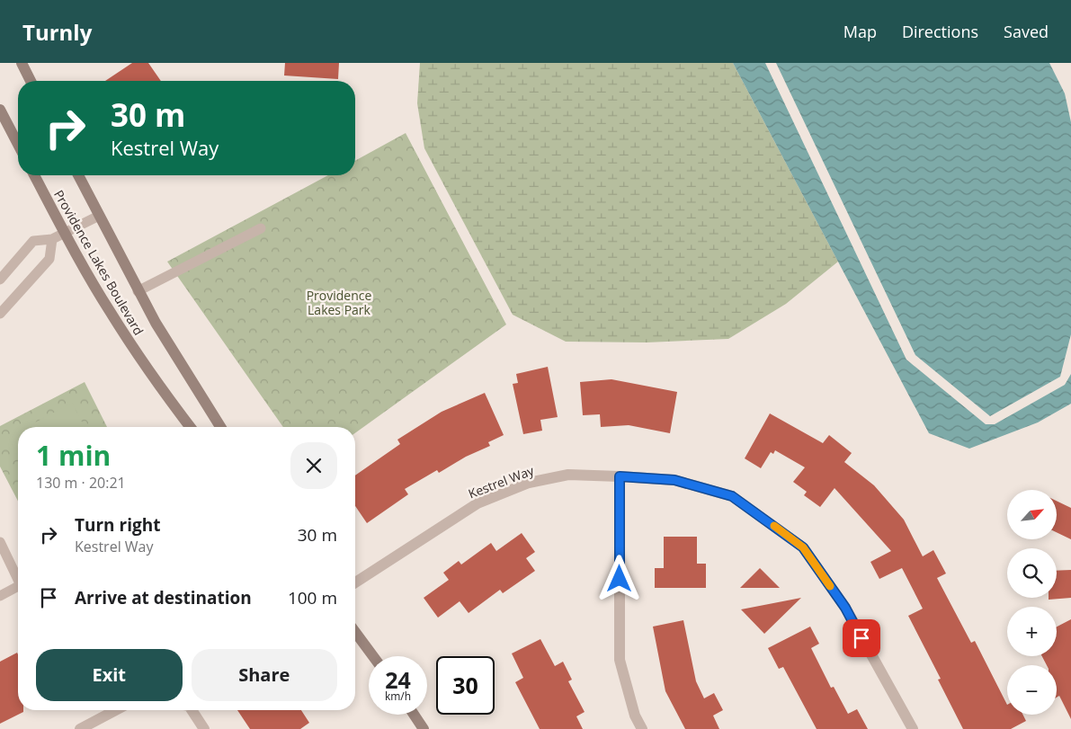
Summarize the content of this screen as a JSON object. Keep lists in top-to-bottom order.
{
  "streets": {
    "street": ["Providence Lakes Boulevard", "Kestrel Way"]
  },
  "parks": ["Providence Lakes Park"],
  "north": "top right",
  "page": {
    "header": "Turnly",
    "nav": ["Map", "Directions", "Saved"],
    "turn": ["30 m", "Kestrel Way"],
    "heading": ["1 min", "130 m · 20:21"],
    "map_buttons": ["+", "−"],
    "list": [
      {
        "name": "Turn right",
        "note": "Kestrel Way",
        "value": "30 m"
      },
      {
        "name": "Arrive at destination",
        "value": "100 m"
      }
    ],
    "buttons": ["Exit", "Share"],
    "speed": "24 km/h",
    "limit": "30"
  }
}
